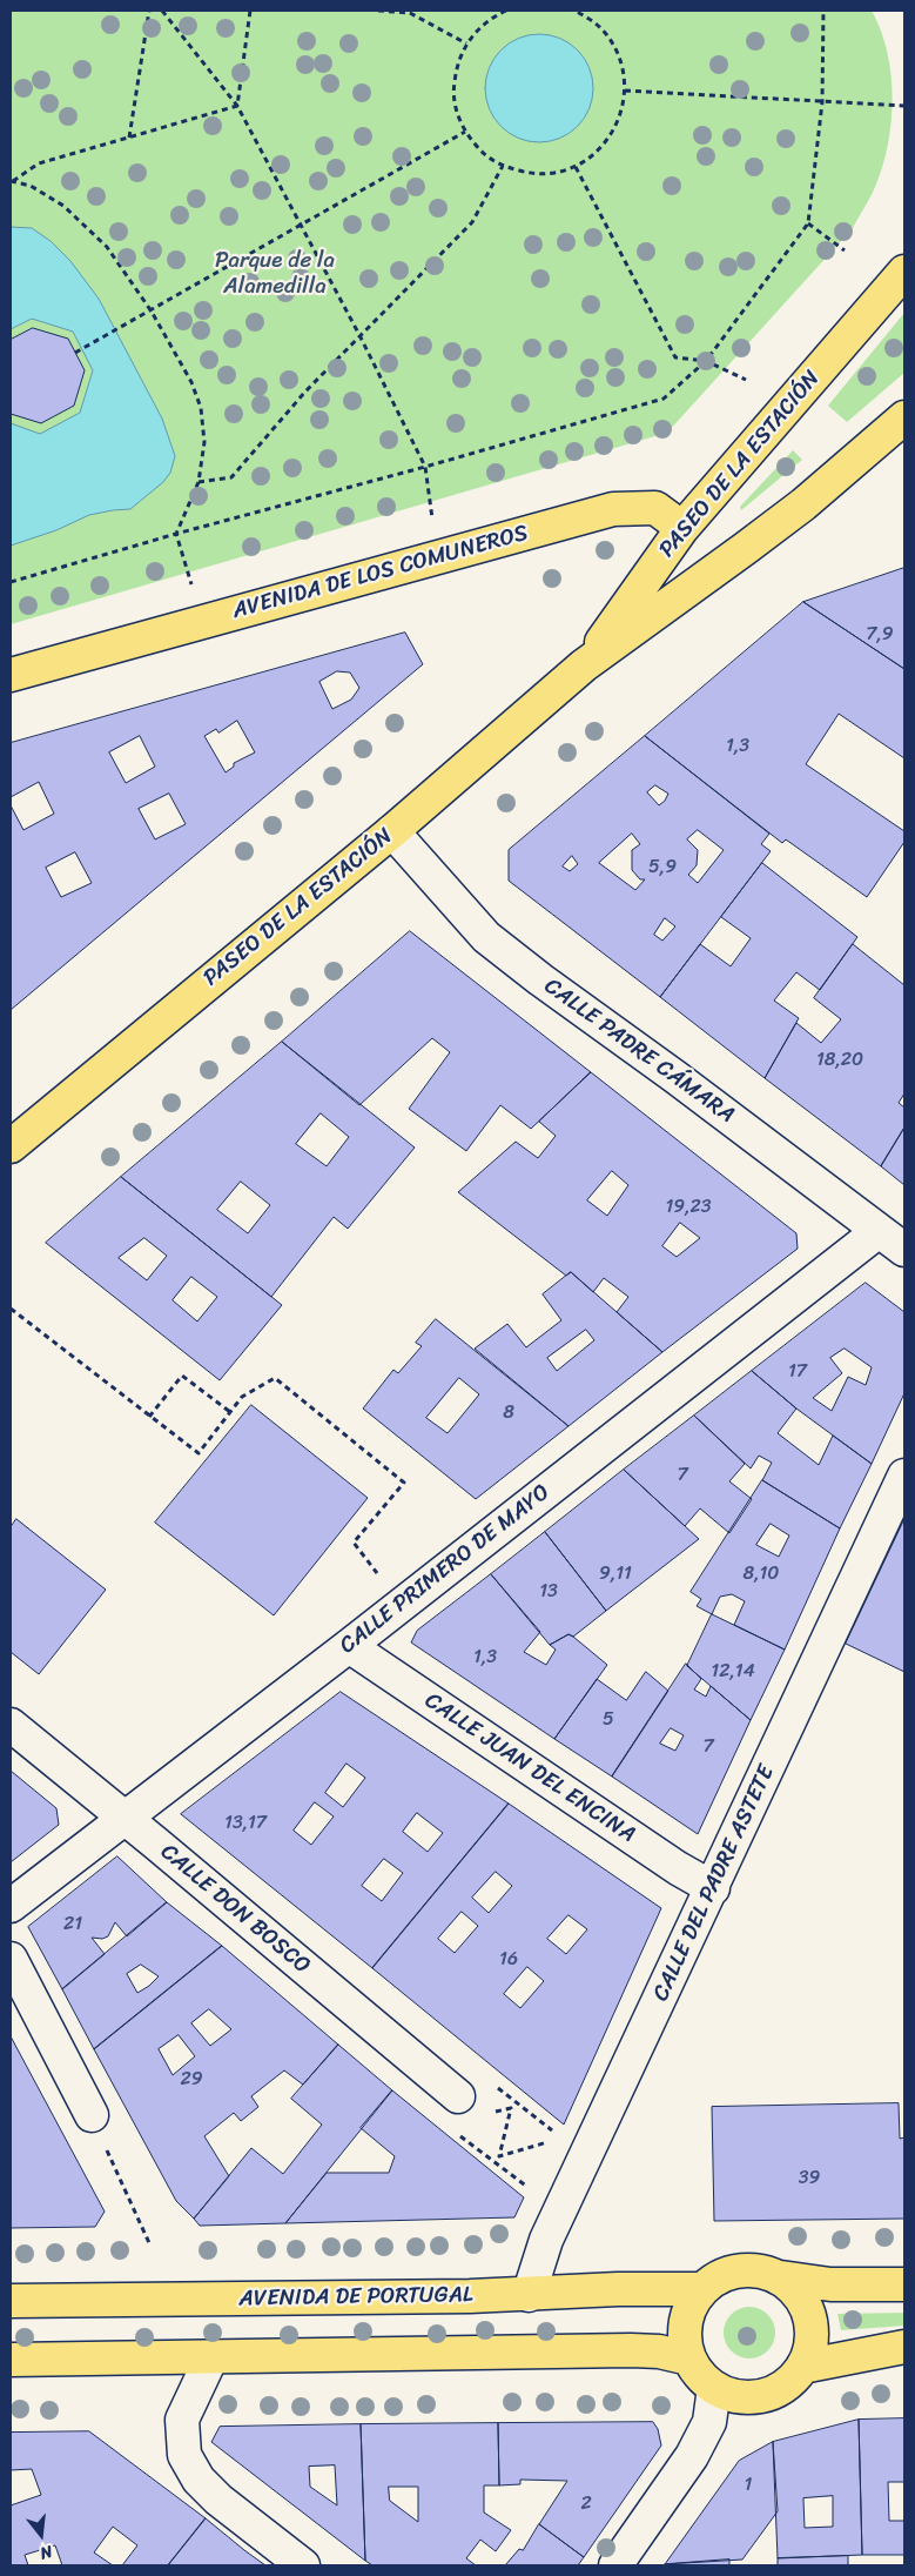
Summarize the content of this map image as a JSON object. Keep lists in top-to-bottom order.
{
  "streets": {
    "main road": ["PASEO DE LA ESTACIÓN", "AVENIDA DE LOS COMUNEROS", "AVENIDA DE PORTUGAL"],
    "street": [
      "CALLE PADRE CÁMARA",
      "CALLE PRIMERO DE MAYO",
      "CALLE JUAN DEL ENCINA",
      "CALLE DEL PADRE ASTETE",
      "CALLE DON BOSCO"
    ]
  },
  "crossings": [
    ["PASEO DE LA ESTACIÓN", "AVENIDA DE LOS COMUNEROS"],
    ["PASEO DE LA ESTACIÓN", "CALLE PADRE CÁMARA"],
    ["CALLE PADRE CÁMARA", "CALLE PRIMERO DE MAYO"],
    ["CALLE PRIMERO DE MAYO", "CALLE JUAN DEL ENCINA"],
    ["CALLE PRIMERO DE MAYO", "CALLE DON BOSCO"],
    ["CALLE JUAN DEL ENCINA", "CALLE DEL PADRE ASTETE"],
    ["CALLE DEL PADRE ASTETE", "AVENIDA DE PORTUGAL"]
  ],
  "parks": ["Parque de la Alamedilla"],
  "house_numbers": [
    "7,9",
    "1,3",
    "5,9",
    "18,20",
    "19,23",
    "17",
    "8",
    "7",
    "9,11",
    "8,10",
    "13",
    "1,3",
    "12,14",
    "5",
    "7",
    "13,17",
    "21",
    "16",
    "29",
    "39",
    "1",
    "2"
  ],
  "north": "bottom"
}
